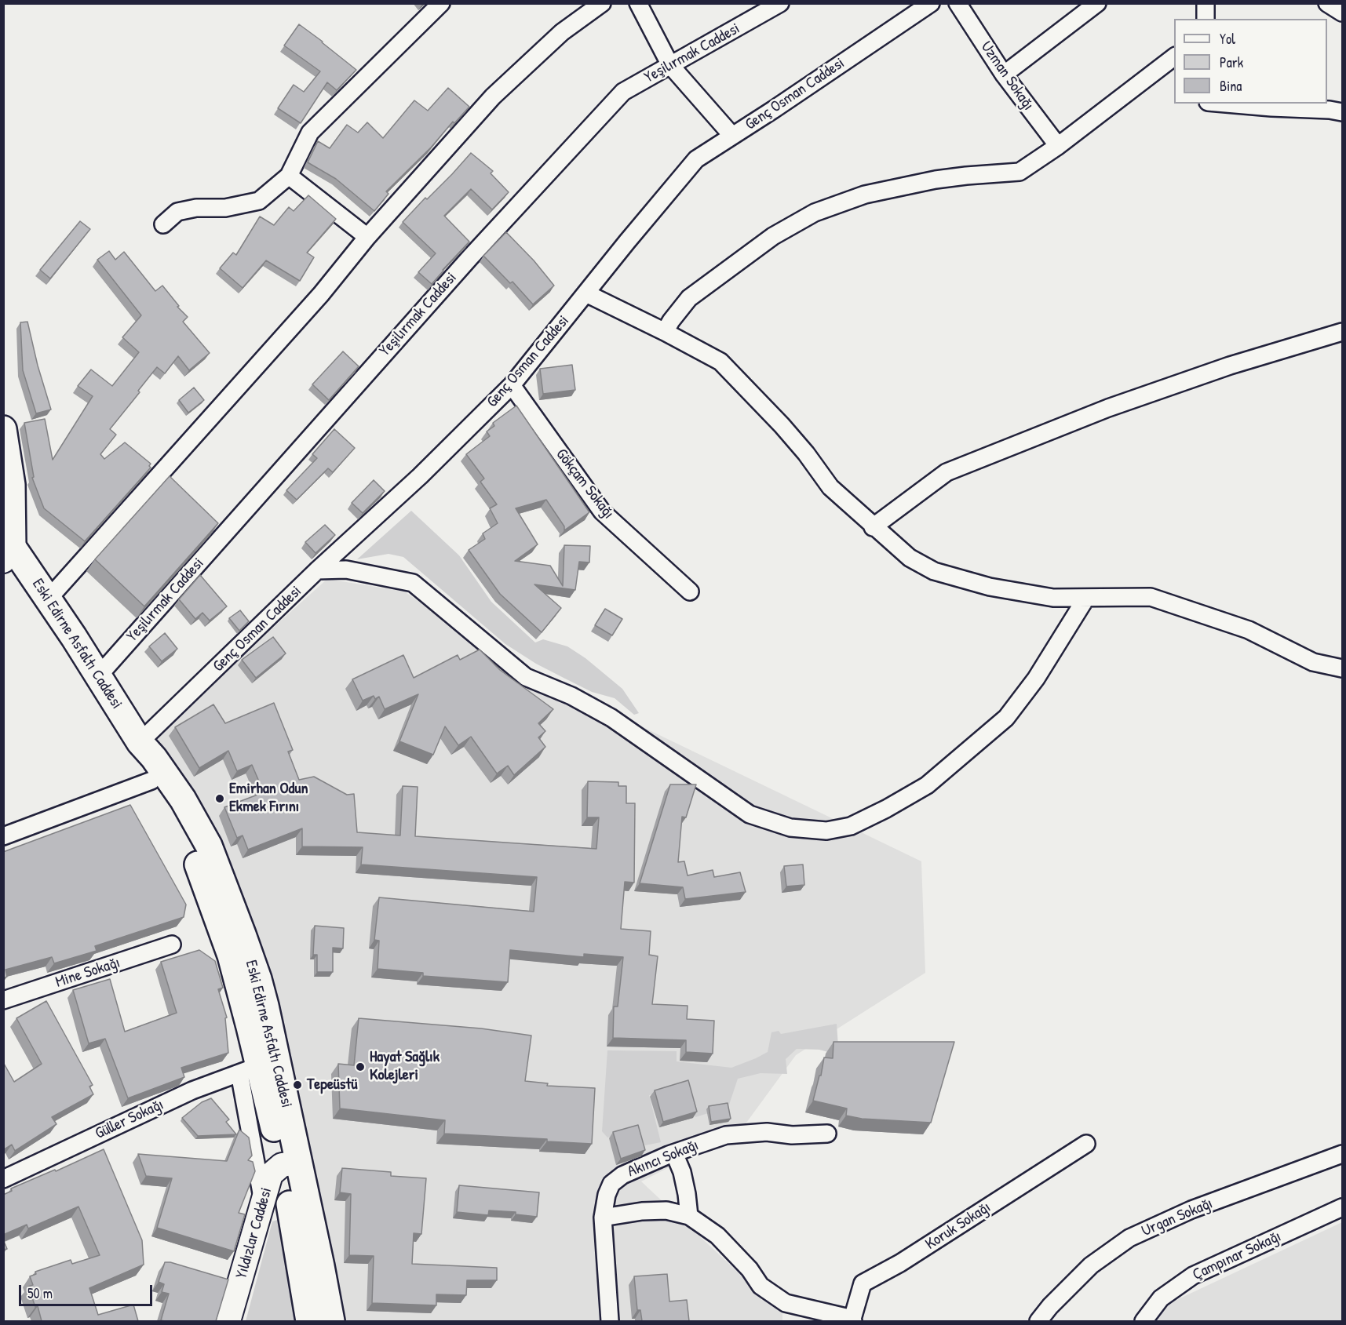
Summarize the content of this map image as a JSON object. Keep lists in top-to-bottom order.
{
  "streets": {
    "main road": ["Eski Edirne Asfaltı Caddesi"],
    "street": [
      "Yeşilırmak Caddesi",
      "Uzman Sokağı",
      "Genç Osman Caddesi",
      "Gökçam Sokağı",
      "Mine Sokağı",
      "Güller Sokağı",
      "Akıncı Sokağı",
      "Urgan Sokağı",
      "Koruk Sokağı",
      "Yıldızlar Caddesi",
      "Çampınar Sokağı"
    ]
  },
  "crossings": [
    ["Yeşilırmak Caddesi", "Eski Edirne Asfaltı Caddesi"],
    ["Genç Osman Caddesi", "Gökçam Sokağı"],
    ["Genç Osman Caddesi", "Eski Edirne Asfaltı Caddesi"],
    ["Eski Edirne Asfaltı Caddesi", "Güller Sokağı"],
    ["Eski Edirne Asfaltı Caddesi", "Yıldızlar Caddesi"]
  ],
  "places": ["Emirhan Odun Ekmek Fırını", "Hayat Sağlık Kolejleri", "Tepeüstü"],
  "legend": ["Yol", "Park", "Bina"],
  "scale_bar": "50 m"
}
